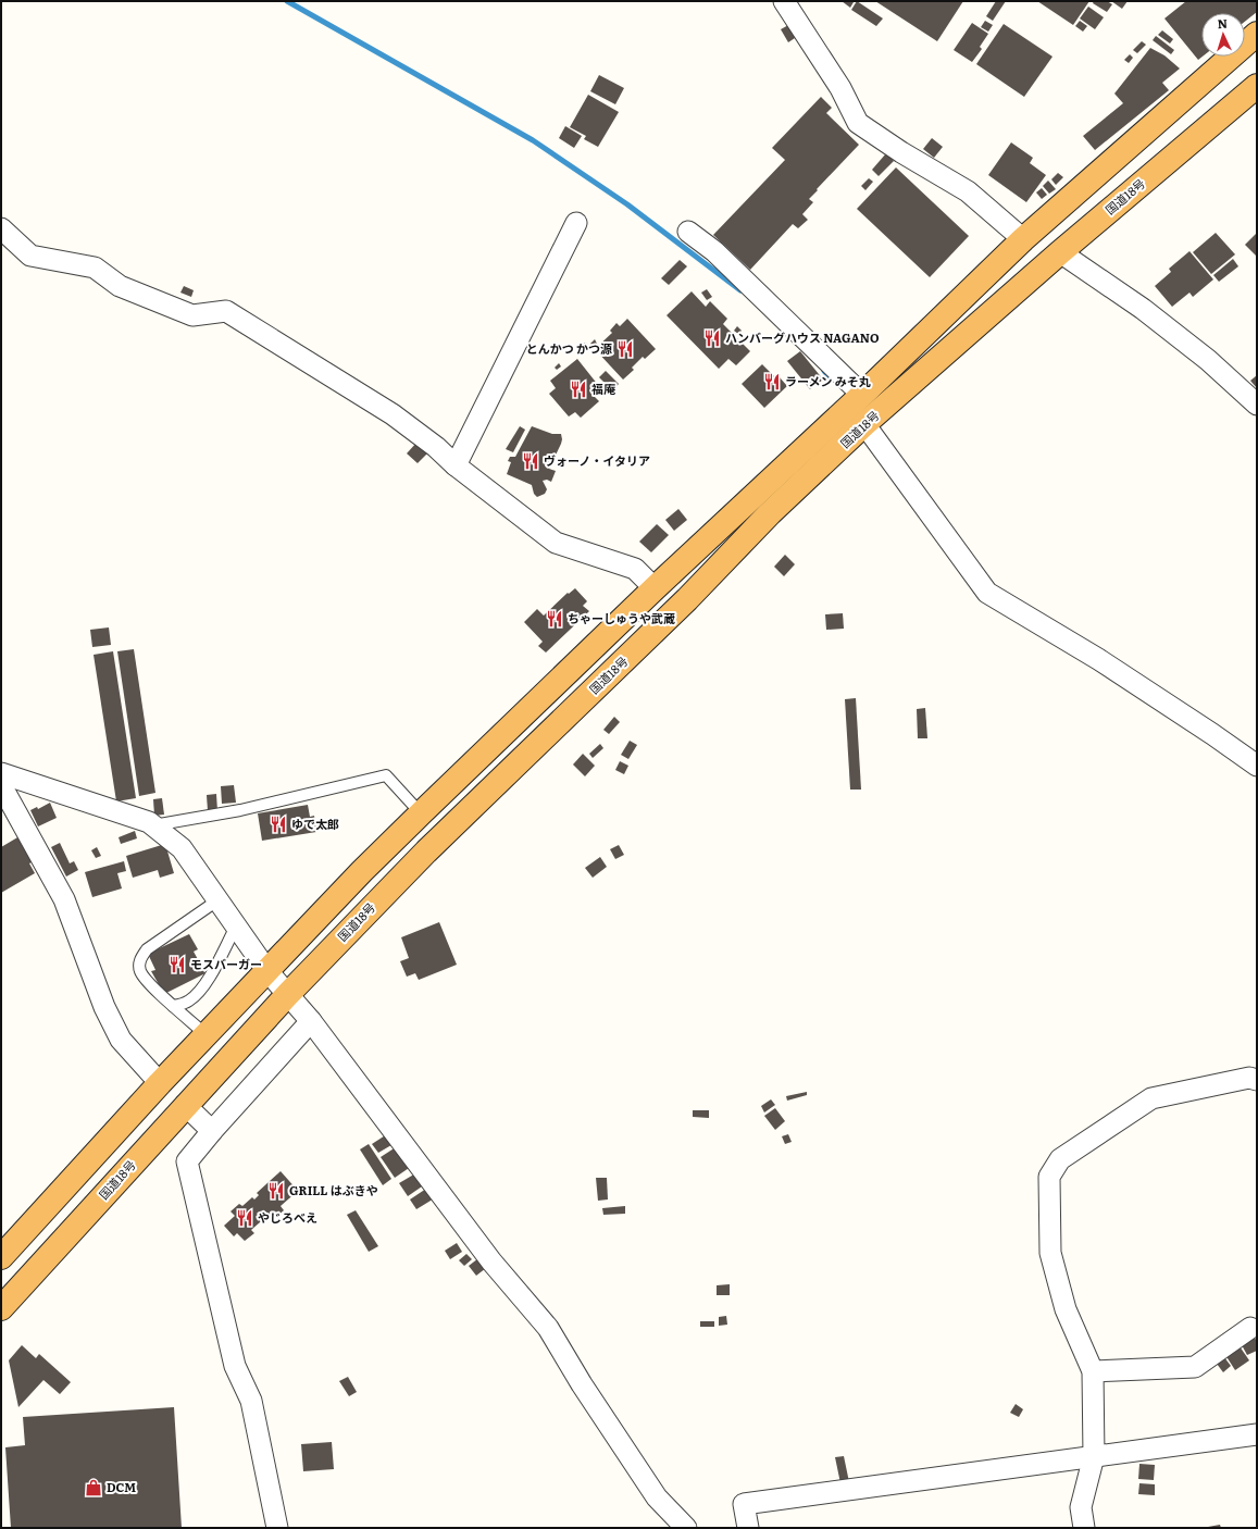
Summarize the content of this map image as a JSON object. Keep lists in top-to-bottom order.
{
  "streets": {
    "highway": ["国道18号"]
  },
  "places": {
    "restaurant": [
      "ハンバーグハウス NAGANO",
      "とんかつ かつ源",
      "ラーメン みそ丸",
      "福庵",
      "ヴォーノ・イタリア",
      "ちゃーしゅうや武蔵",
      "ゆで太郎",
      "モスバーガー",
      "GRILL はぶきや",
      "やじろべえ"
    ],
    "shop": ["DCM"]
  },
  "north": "top"
}
